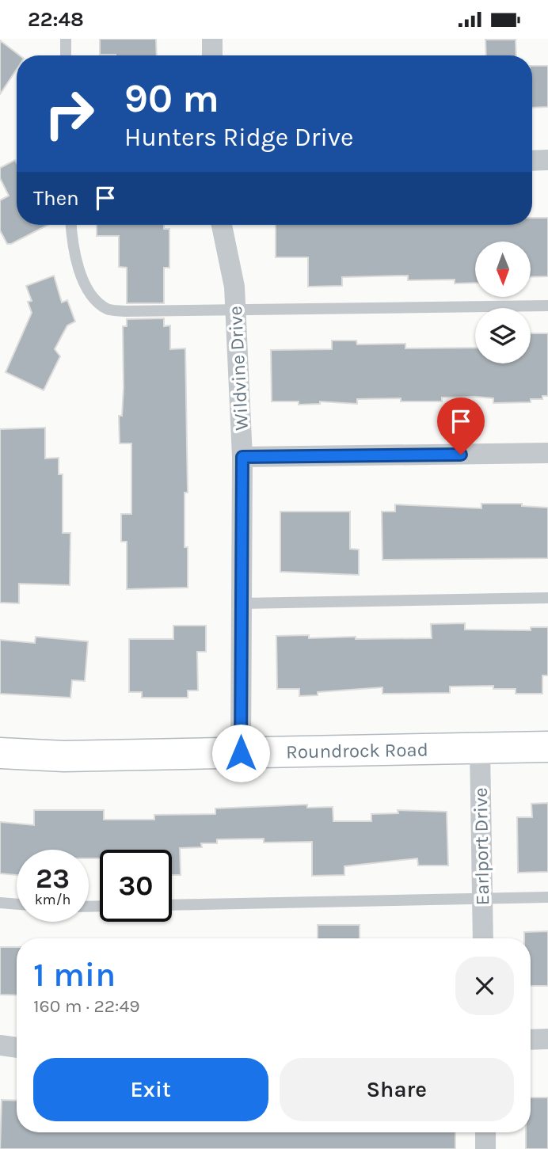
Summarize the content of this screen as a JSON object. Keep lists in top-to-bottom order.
{
  "streets": {
    "street": ["Wildvine Drive", "Roundrock Road", "Earlport Drive"]
  },
  "crossings": [
    ["Wildvine Drive", "Roundrock Road"],
    ["Roundrock Road", "Earlport Drive"]
  ],
  "north": "bottom",
  "page": {
    "status": "22:48",
    "turn": ["90 m", "Hunters Ridge Drive"],
    "then": "Then",
    "speed": "23 km/h",
    "limit": "30",
    "heading": ["1 min", "160 m · 22:49"],
    "buttons": ["Exit", "Share"]
  }
}
